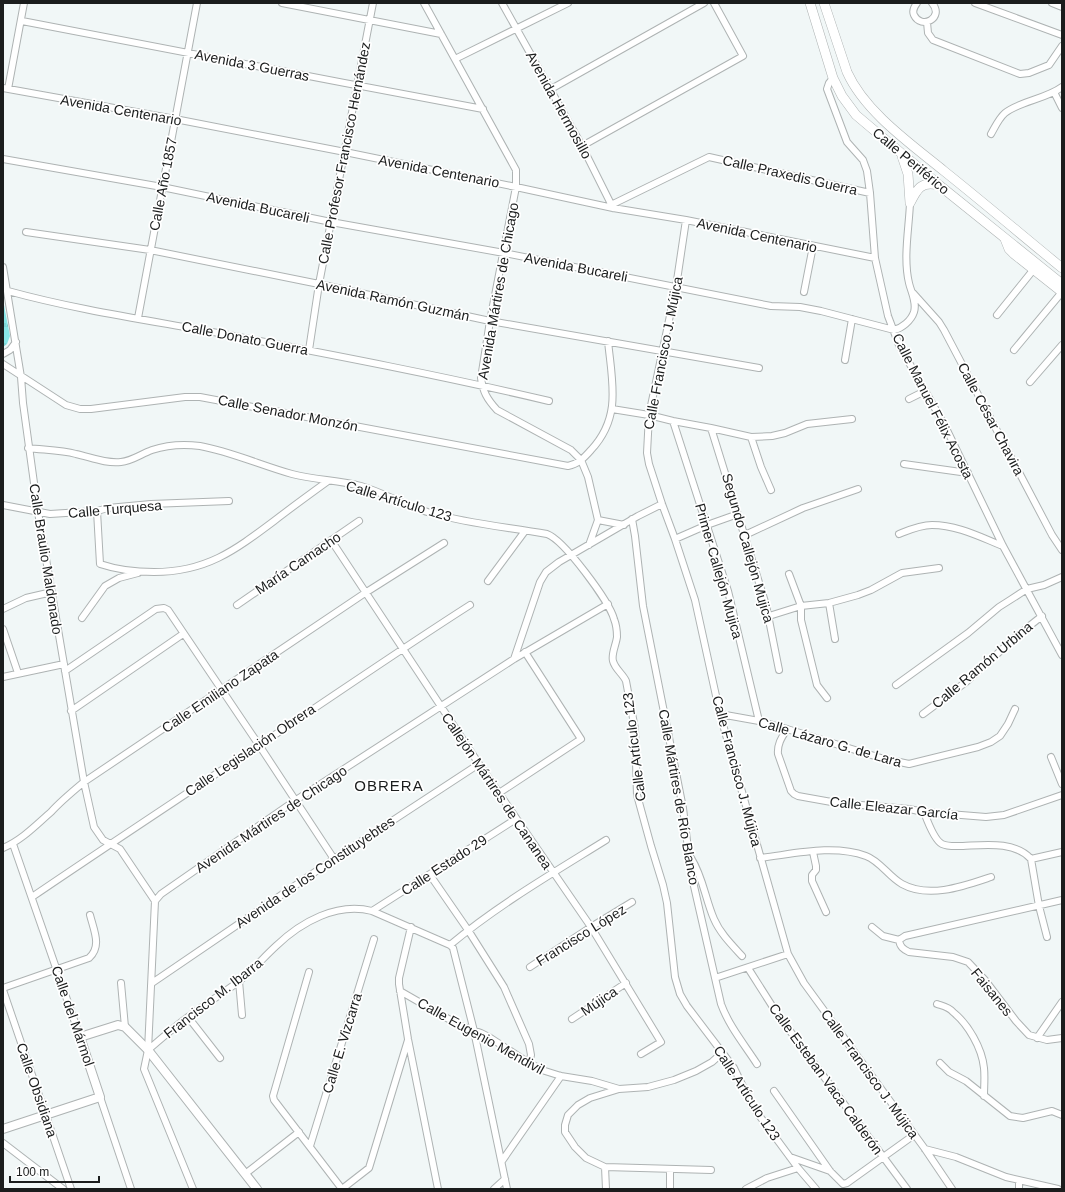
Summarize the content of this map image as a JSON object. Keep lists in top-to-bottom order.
{
  "streets": {
    "highway": ["Calle Periférico"],
    "main road": ["Calle del Mármol"],
    "street": [
      "Avenida 3 Guerras",
      "Avenida Hermosillo",
      "Avenida Centenario",
      "Calle Profesor Francisco Hernández",
      "Calle Praxedis Guerra",
      "Calle Año 1857",
      "Avenida Bucareli",
      "Avenida Mártires de Chicago",
      "Avenida Ramón Guzmán",
      "Calle Donato Guerra",
      "Calle Francisco J. Mújica",
      "Calle Manuel Félix Acosta",
      "Calle Senador Monzón",
      "Calle César Chavira",
      "Calle Artículo 123",
      "Calle Turquesa",
      "Segundo Callejón Mujica",
      "Calle Braulio Maldonado",
      "María Camacho",
      "Primer Callejón Mujica",
      "Calle Ramón Urbina",
      "Calle Emiliano Zapata",
      "Calle Lázaro G. de Lara",
      "Calle Legislación Obrera",
      "Callejón Mártires de Cananea",
      "Calle Mártires de Río Blanco",
      "Calle Eleazar García",
      "Calle Estado 29",
      "Avenida de los Constituyebtes",
      "Francisco López",
      "Faisanes",
      "Francisco M. Ibarra",
      "Mújica",
      "Calle Eugenio Mendivil",
      "Calle E. Vizcarra",
      "Calle Esteban Vaca Calderón",
      "Calle Obsidiana"
    ]
  },
  "crossings": [
    ["Avenida 3 Guerras", "Calle Profesor Francisco Hernández"],
    ["Avenida 3 Guerras", "Calle Año 1857"],
    ["Avenida 3 Guerras", "Avenida Mártires de Chicago"],
    ["Avenida Hermosillo", "Avenida Centenario"],
    ["Avenida Hermosillo", "Calle Praxedis Guerra"],
    ["Avenida Centenario", "Calle Profesor Francisco Hernández"],
    ["Avenida Centenario", "Calle Praxedis Guerra"],
    ["Avenida Centenario", "Calle Año 1857"],
    ["Avenida Centenario", "Avenida Mártires de Chicago"],
    ["Avenida Centenario", "Calle Francisco J. Mújica"],
    ["Avenida Centenario", "Calle Manuel Félix Acosta"],
    ["Calle Profesor Francisco Hernández", "Avenida Bucareli"],
    ["Calle Profesor Francisco Hernández", "Avenida Ramón Guzmán"],
    ["Calle Profesor Francisco Hernández", "Calle Donato Guerra"],
    ["Calle Periférico", "Calle Manuel Félix Acosta"],
    ["Calle Praxedis Guerra", "Calle Manuel Félix Acosta"],
    ["Calle Año 1857", "Avenida Bucareli"],
    ["Calle Año 1857", "Avenida Ramón Guzmán"],
    ["Calle Año 1857", "Calle Donato Guerra"],
    ["Avenida Bucareli", "Avenida Mártires de Chicago"],
    ["Avenida Bucareli", "Calle Francisco J. Mújica"],
    ["Avenida Bucareli", "Calle Manuel Félix Acosta"],
    ["Avenida Mártires de Chicago", "Avenida Ramón Guzmán"],
    ["Avenida Mártires de Chicago", "Calle Donato Guerra"],
    ["Avenida Mártires de Chicago", "Calle Senador Monzón"],
    ["Avenida Mártires de Chicago", "Calle Artículo 123"],
    ["Avenida Mártires de Chicago", "Calle Braulio Maldonado"],
    ["Avenida Mártires de Chicago", "Callejón Mártires de Cananea"],
    ["Avenida Ramón Guzmán", "Calle Francisco J. Mújica"],
    ["Calle Donato Guerra", "Calle Braulio Maldonado"],
    ["Calle Francisco J. Mújica", "Calle Lázaro G. de Lara"],
    ["Calle Manuel Félix Acosta", "Calle Ramón Urbina"],
    ["Calle Senador Monzón", "Calle Braulio Maldonado"],
    ["Calle Artículo 123", "Calle Braulio Maldonado"],
    ["Calle Artículo 123", "Calle Eugenio Mendivil"],
    ["Calle Turquesa", "Calle Braulio Maldonado"],
    ["Calle Braulio Maldonado", "Calle Emiliano Zapata"],
    ["Calle Braulio Maldonado", "Calle Legislación Obrera"],
    ["María Camacho", "Callejón Mártires de Cananea"],
    ["Primer Callejón Mujica", "Calle Lázaro G. de Lara"],
    ["Calle Emiliano Zapata", "Callejón Mártires de Cananea"],
    ["Calle Emiliano Zapata", "Calle del Mármol"],
    ["Calle Lázaro G. de Lara", "Calle Eleazar García"],
    ["Calle Legislación Obrera", "Callejón Mártires de Cananea"],
    ["Calle Legislación Obrera", "Calle del Mármol"],
    ["Callejón Mártires de Cananea", "Calle Estado 29"],
    ["Callejón Mártires de Cananea", "Avenida de los Constituyebtes"],
    ["Callejón Mártires de Cananea", "Francisco López"],
    ["Callejón Mártires de Cananea", "Mújica"],
    ["Calle Estado 29", "Francisco M. Ibarra"]
  ],
  "districts": ["OBRERA"],
  "scale_bar": "100 m"
}
